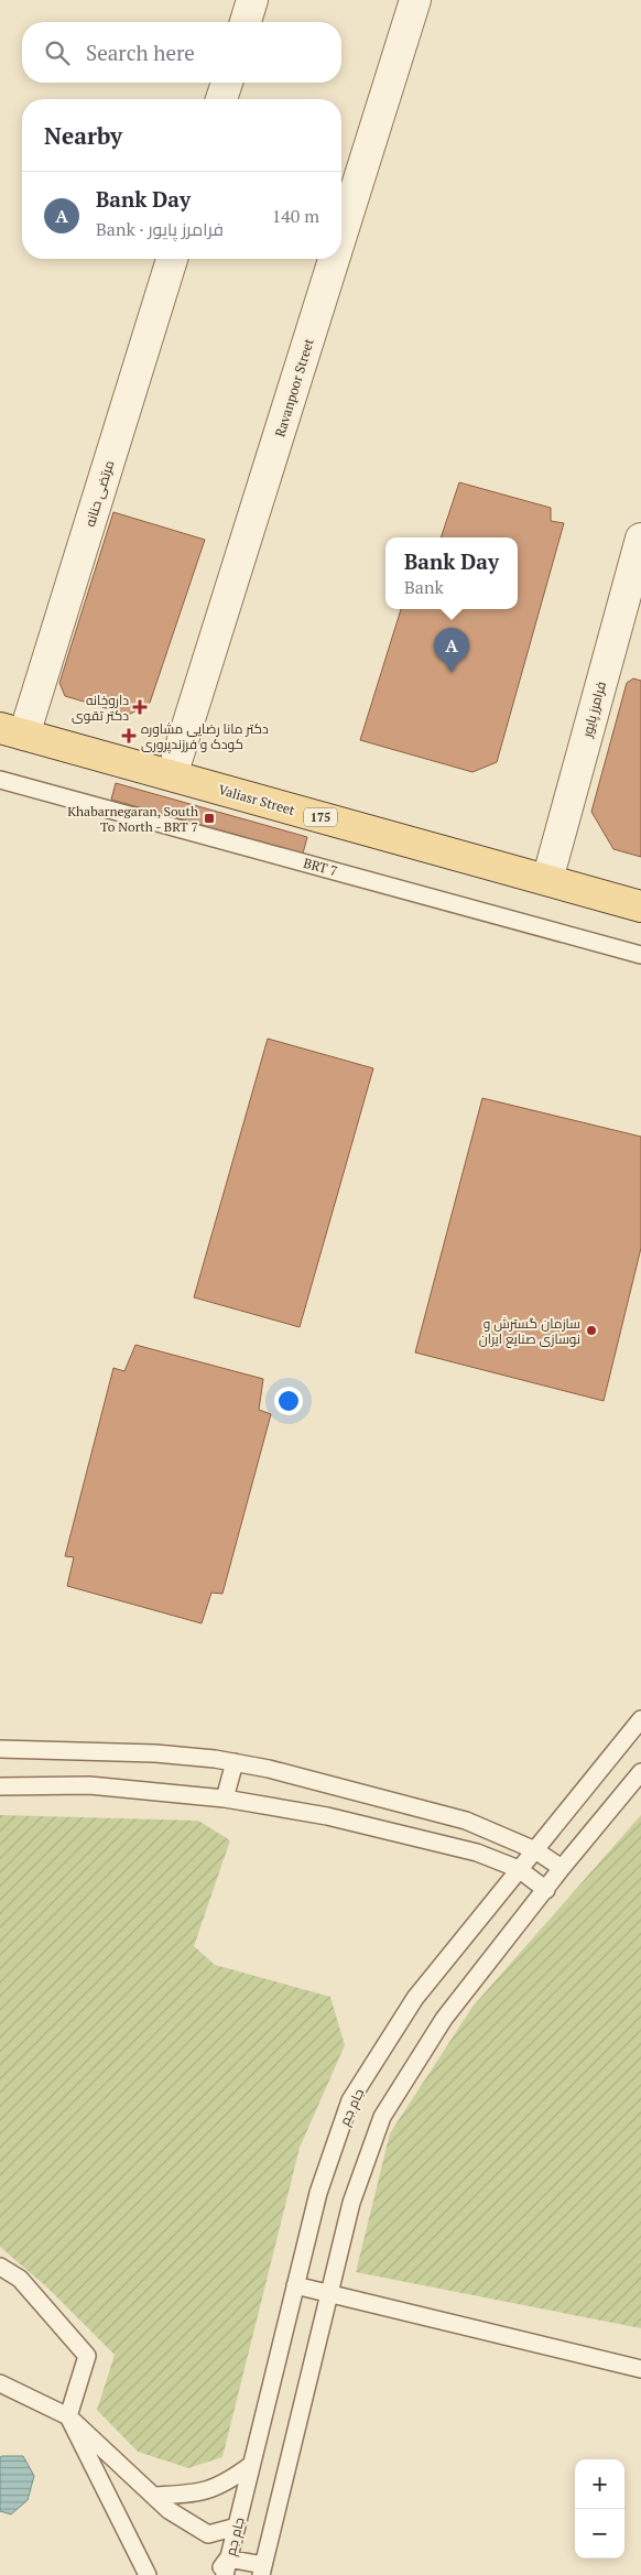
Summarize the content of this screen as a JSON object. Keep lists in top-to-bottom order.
{
  "streets": {
    "main road": ["Valiasr Street", "175"],
    "street": ["Ravanpoor Street", "مرتضی حنانه", "فرامرز پایور"],
    "lane": ["BRT 7", "جام جم"]
  },
  "crossings": [
    ["Ravanpoor Street", "Valiasr Street"],
    ["مرتضی حنانه", "Valiasr Street"],
    ["فرامرز پایور", "Valiasr Street"]
  ],
  "places": {
    "health": ["داروخانه دکتر تقوی", "دکتر مانا رضایی مشاوره کودک و فرزندپروری"],
    "transit": ["Khabarnegaran, South To North - BRT 7"],
    "other": ["سازمان گسترش و نوسازی صنایع ایران"]
  },
  "page": {
    "search": "Search here",
    "heading": "Nearby",
    "list": [
      {
        "mark": "A",
        "name": "Bank Day",
        "note": "Bank · فرامرز پایور",
        "value": "140 m"
      }
    ],
    "popup": ["Bank Day", "Bank"],
    "pins": "A",
    "map_buttons": ["+", "−"]
  }
}
